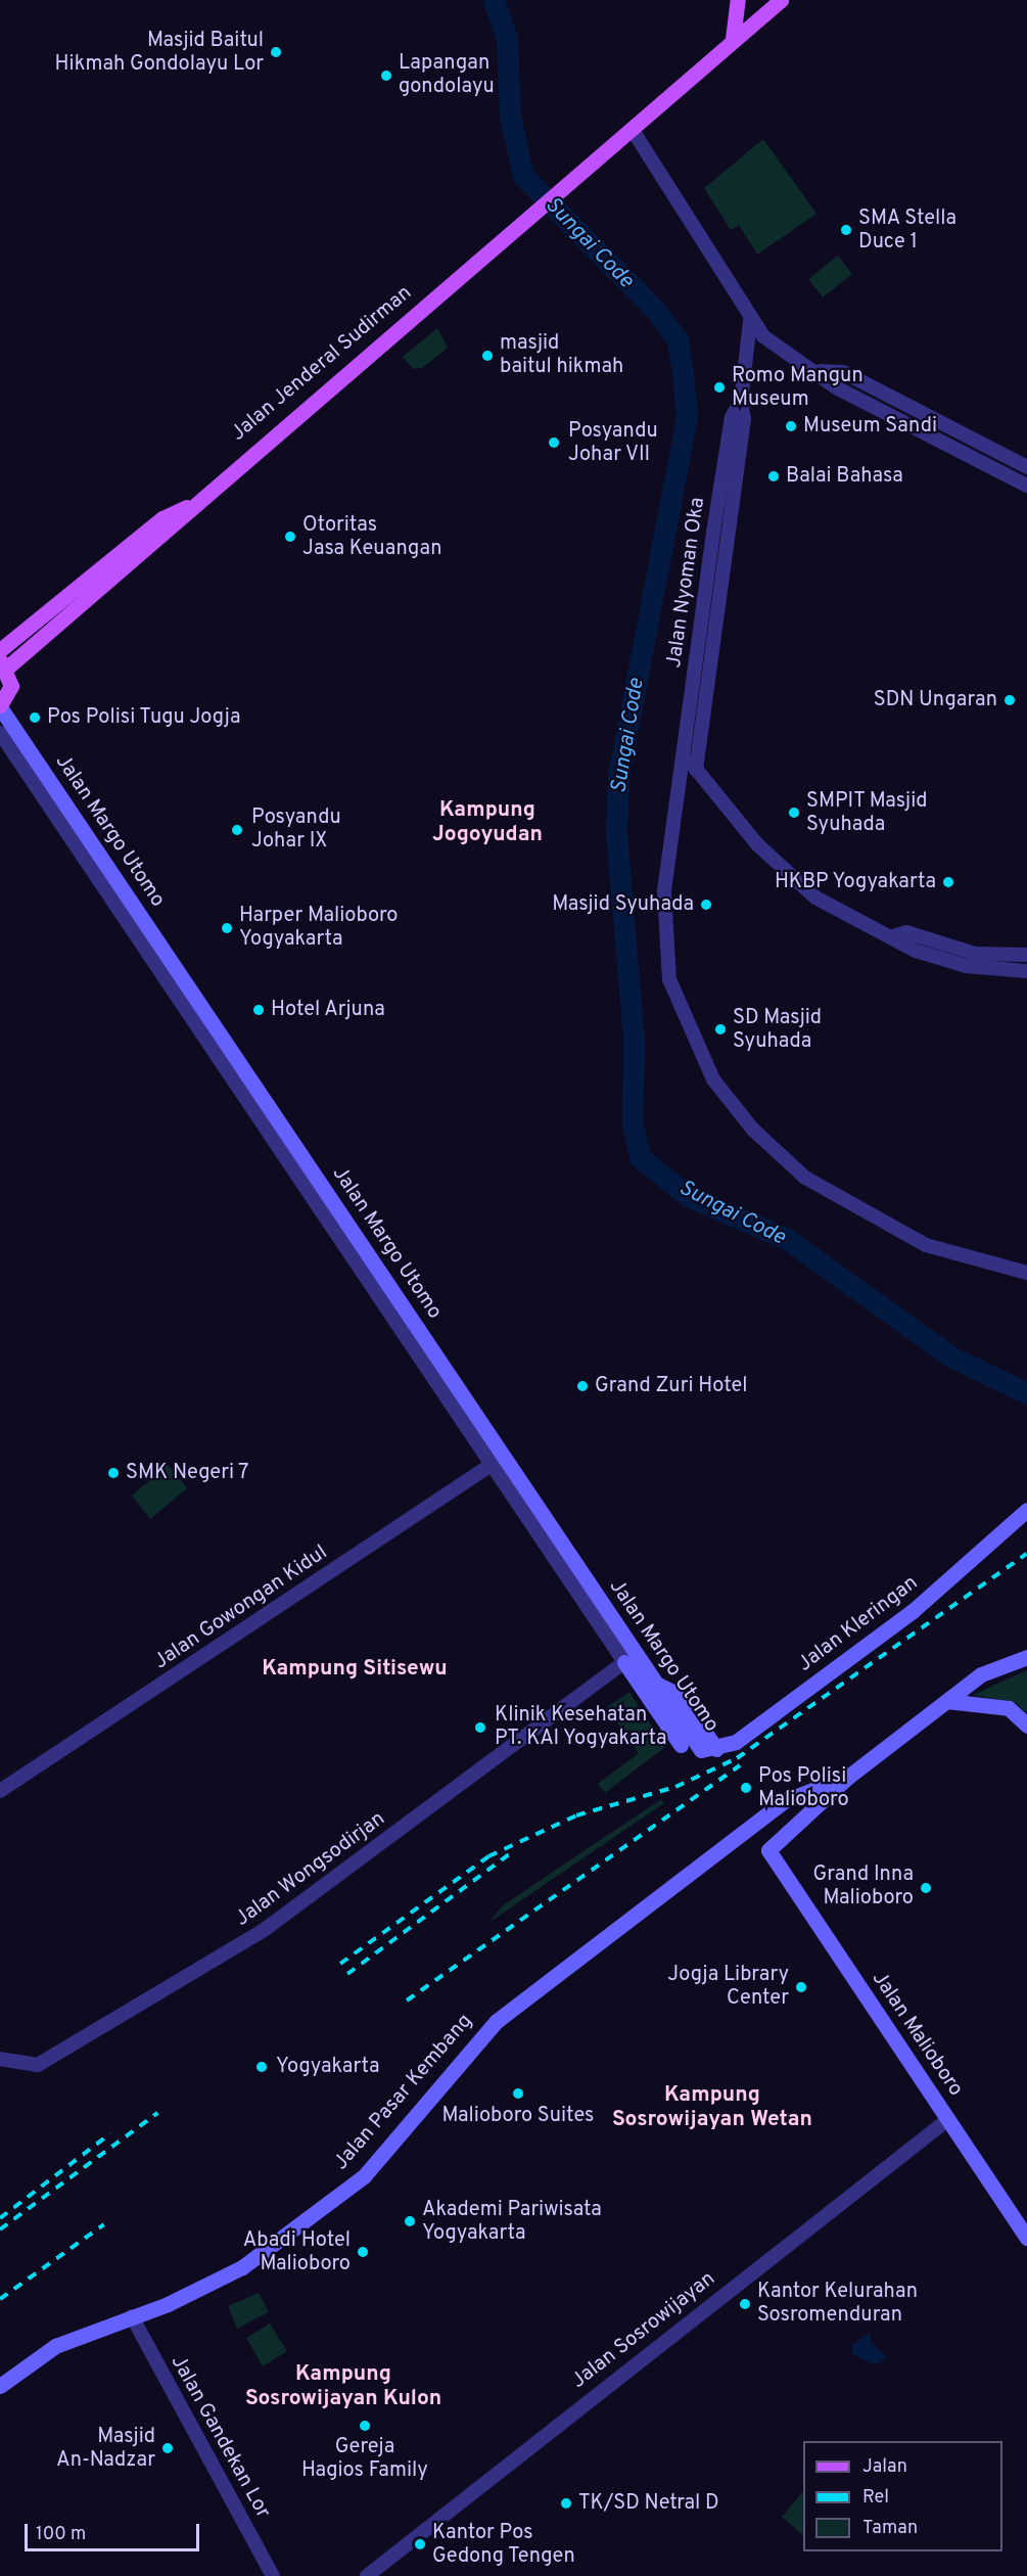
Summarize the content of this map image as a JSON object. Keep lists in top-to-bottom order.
{
  "streets": {
    "main road": [
      "Jalan Jenderal Sudirman",
      "Jalan Margo Utomo",
      "Jalan Kleringan",
      "Jalan Malioboro",
      "Jalan Pasar Kembang"
    ],
    "street": [
      "Jalan Nyoman Oka",
      "Jalan Gowongan Kidul",
      "Jalan Wongsodirjan",
      "Jalan Sosrowijayan",
      "Jalan Gandekan Lor"
    ]
  },
  "crossings": [
    ["Jalan Margo Utomo", "Jalan Gowongan Kidul"],
    ["Jalan Margo Utomo", "Jalan Kleringan"],
    ["Jalan Margo Utomo", "Jalan Wongsodirjan"],
    ["Jalan Malioboro", "Jalan Pasar Kembang"],
    ["Jalan Malioboro", "Jalan Sosrowijayan"],
    ["Jalan Pasar Kembang", "Jalan Gandekan Lor"]
  ],
  "districts": [
    "Kampung Jogoyudan",
    "Kampung Sitisewu",
    "Kampung Sosrowijayan Wetan",
    "Kampung Sosrowijayan Kulon"
  ],
  "water": ["Sungai Code"],
  "places": [
    "Masjid Baitul Hikmah Gondolayu Lor",
    "Lapangan gondolayu",
    "SMA Stella Duce 1",
    "masjid baitul hikmah",
    "Romo Mangun Museum",
    "Museum Sandi",
    "Posyandu Johar VII",
    "Balai Bahasa",
    "Otoritas Jasa Keuangan",
    "SDN Ungaran",
    "Pos Polisi Tugu Jogja",
    "SMPIT Masjid Syuhada",
    "Posyandu Johar IX",
    "HKBP Yogyakarta",
    "Masjid Syuhada",
    "Harper Malioboro Yogyakarta",
    "Hotel Arjuna",
    "SD Masjid Syuhada",
    "Grand Zuri Hotel",
    "SMK Negeri 7",
    "Klinik Kesehatan PT. KAI Yogyakarta",
    "Pos Polisi Malioboro",
    "Grand Inna Malioboro",
    "Jogja Library Center",
    "Yogyakarta",
    "Malioboro Suites",
    "Akademi Pariwisata Yogyakarta",
    "Abadi Hotel Malioboro",
    "Kantor Kelurahan Sosromenduran",
    "Gereja Hagios Family",
    "Masjid An-Nadzar",
    "TK/SD Netral D",
    "Kantor Pos Gedong Tengen"
  ],
  "legend": ["Jalan", "Rel", "Taman"],
  "scale_bar": "100 m"
}
